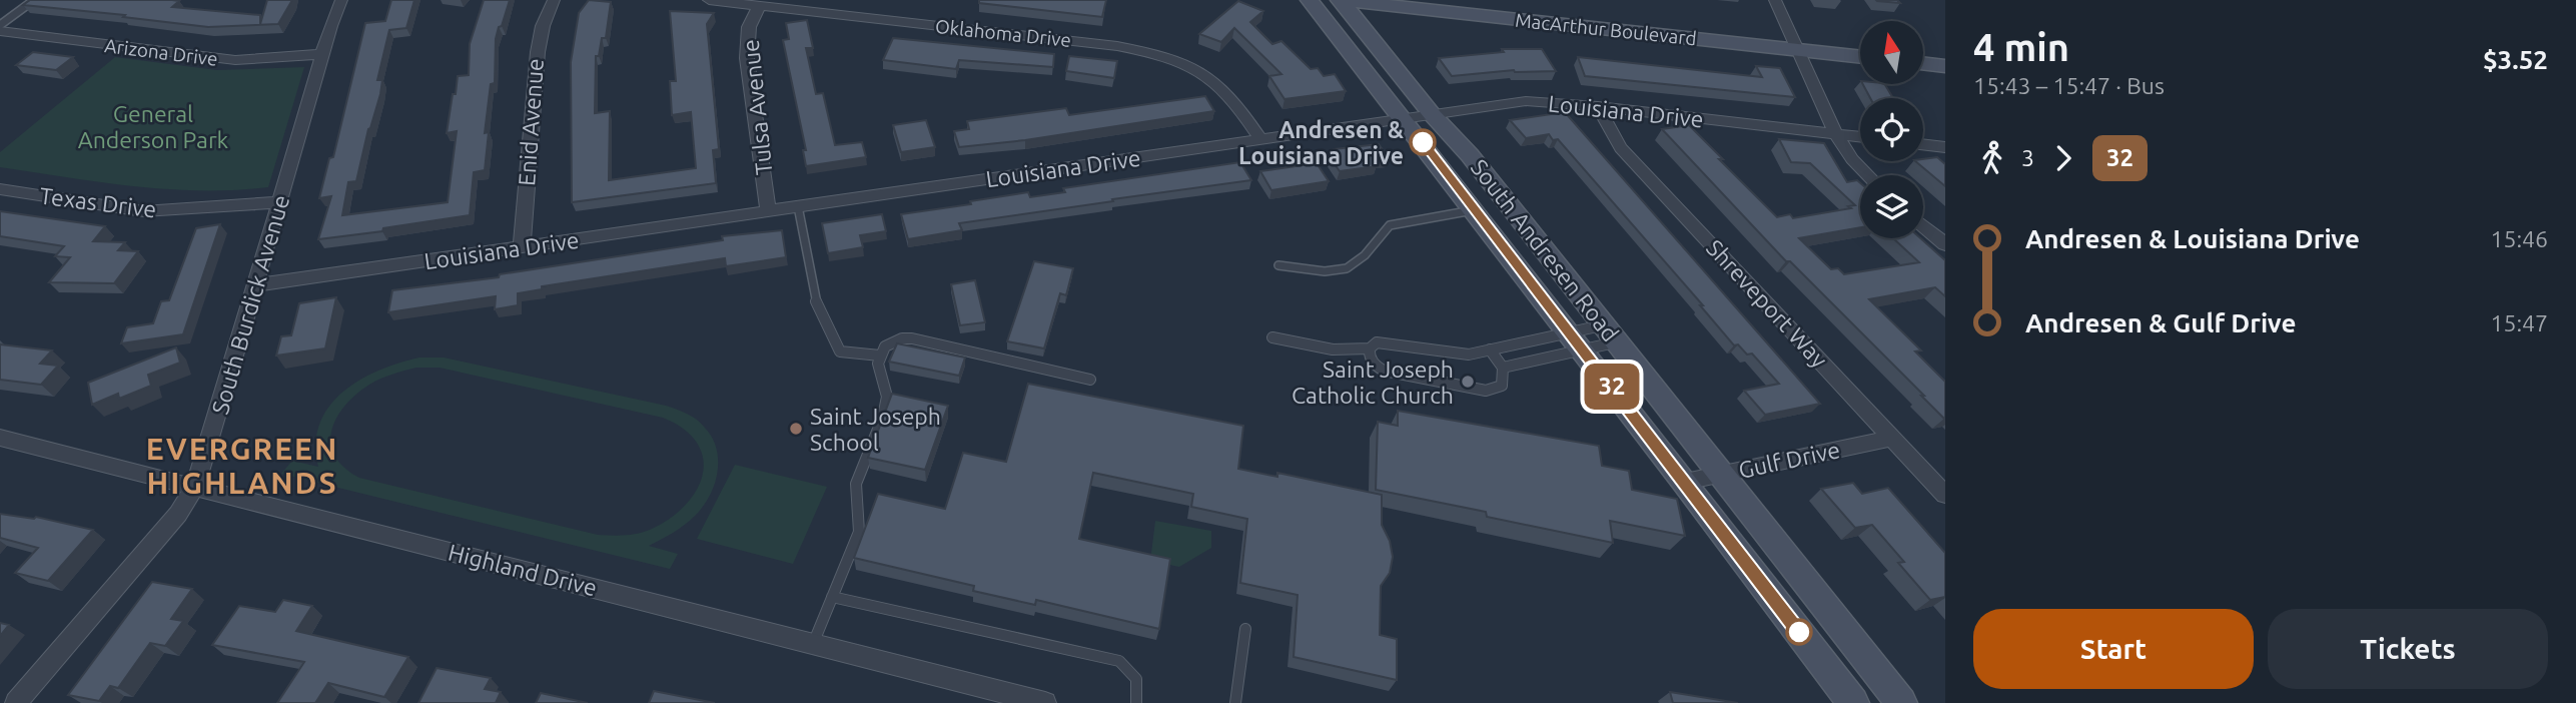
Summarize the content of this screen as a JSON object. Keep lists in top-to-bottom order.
{
  "streets": {
    "street": [
      "MacArthur Boulevard",
      "Oklahoma Drive",
      "Arizona Drive",
      "Tulsa Avenue",
      "Louisiana Drive",
      "Enid Avenue",
      "Texas Drive",
      "South Andresen Road",
      "Shreveport Way",
      "South Burdick Avenue",
      "Gulf Drive",
      "Highland Drive"
    ]
  },
  "crossings": [
    ["MacArthur Boulevard", "South Andresen Road"],
    ["Oklahoma Drive", "Tulsa Avenue"],
    ["Oklahoma Drive", "Louisiana Drive"],
    ["Arizona Drive", "South Burdick Avenue"],
    ["Tulsa Avenue", "Louisiana Drive"],
    ["Louisiana Drive", "Enid Avenue"],
    ["Louisiana Drive", "South Andresen Road"],
    ["Louisiana Drive", "Shreveport Way"],
    ["Louisiana Drive", "South Burdick Avenue"],
    ["Texas Drive", "South Burdick Avenue"],
    ["South Andresen Road", "Gulf Drive"],
    ["Shreveport Way", "Gulf Drive"],
    ["South Burdick Avenue", "Highland Drive"]
  ],
  "districts": ["EVERGREEN HIGHLANDS"],
  "parks": ["General Anderson Park"],
  "places": ["Andresen & Louisiana Drive", "Saint Joseph Catholic Church", "Saint Joseph School"],
  "lines": ["bus line 32"],
  "north": "top",
  "page": {
    "on_map": "32",
    "heading": ["4 min", "15:43 – 15:47 · Bus", "$3.52"],
    "legs": ["3", "32"],
    "list": [
      {
        "name": "Andresen & Louisiana Drive",
        "value": "15:46"
      },
      {
        "name": "Andresen & Gulf Drive",
        "value": "15:47"
      }
    ],
    "buttons": ["Start", "Tickets"]
  }
}
